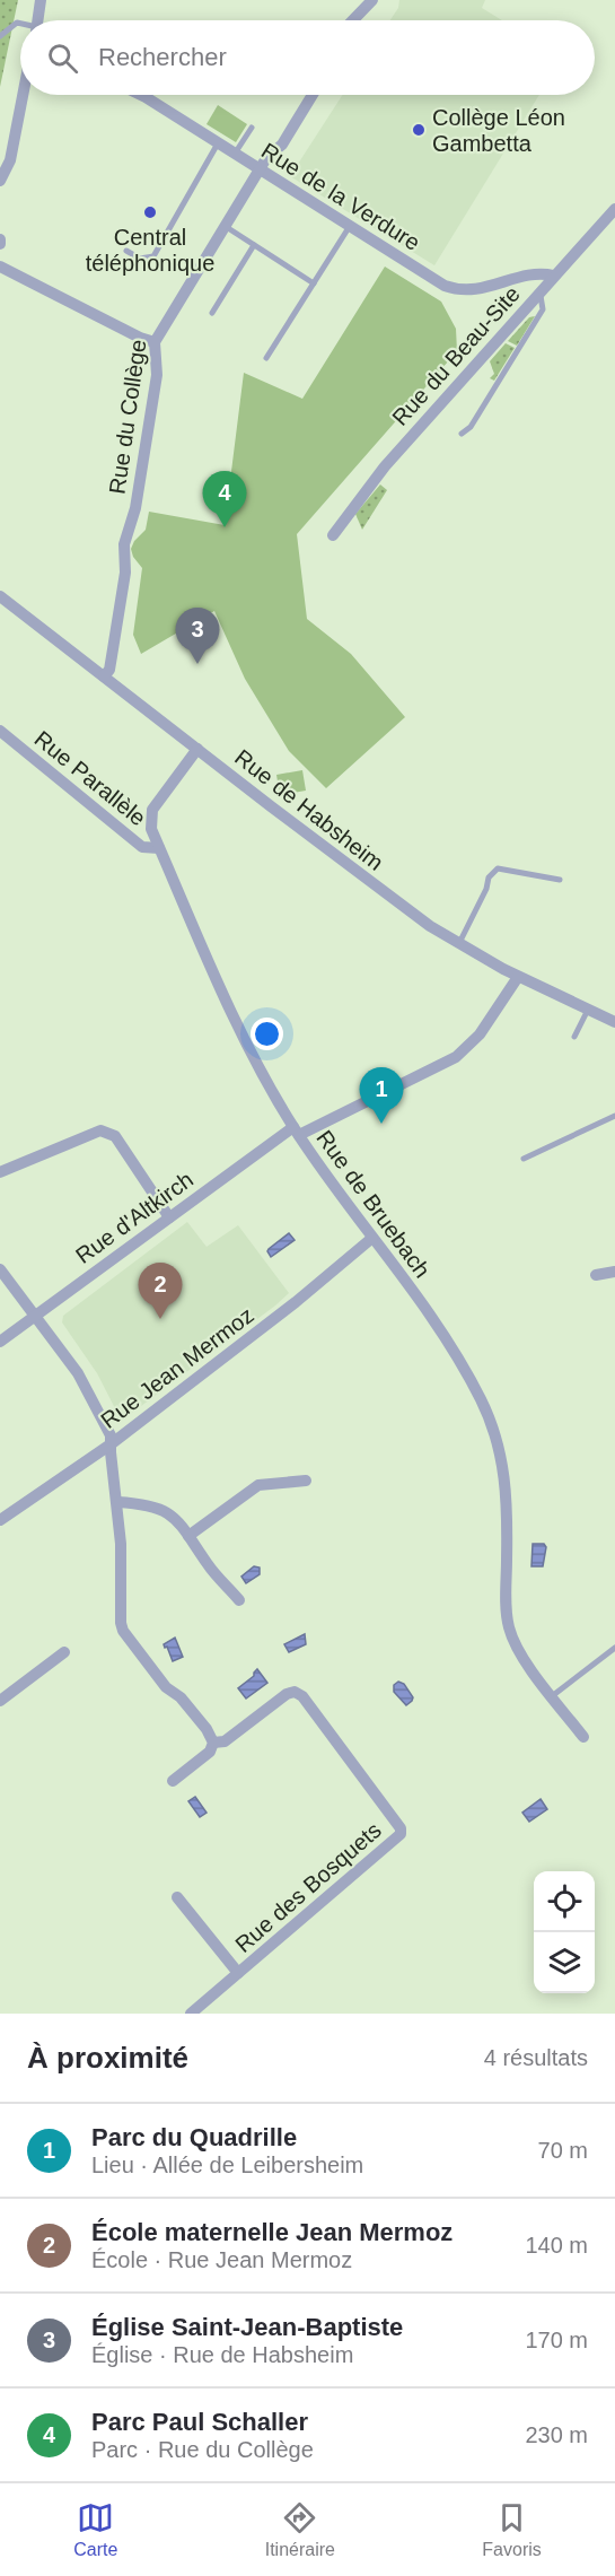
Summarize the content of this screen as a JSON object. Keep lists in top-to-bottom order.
{
  "streets": {
    "street": [
      "Rue de la Verdure",
      "Rue du Beau-Site",
      "Rue du Collège",
      "Rue Parallèle",
      "Rue de Habsheim",
      "Rue de Bruebach",
      "Rue d'Altkirch",
      "Rue Jean Mermoz",
      "Rue des Bosquets"
    ]
  },
  "crossings": [
    ["Rue de la Verdure", "Rue du Beau-Site"],
    ["Rue de la Verdure", "Rue du Collège"],
    ["Rue du Collège", "Rue de Habsheim"],
    ["Rue Parallèle", "Rue de Bruebach"],
    ["Rue de Habsheim", "Rue de Bruebach"],
    ["Rue de Habsheim", "Rue d'Altkirch"],
    ["Rue de Bruebach", "Rue d'Altkirch"],
    ["Rue de Bruebach", "Rue Jean Mermoz"]
  ],
  "places": ["Collège Léon Gambetta", "Central téléphonique"],
  "page": {
    "search": "Rechercher",
    "pins": [
      "4",
      "3",
      "1",
      "2"
    ],
    "heading": ["À proximité", "4 résultats"],
    "list": [
      {
        "mark": "1",
        "name": "Parc du Quadrille",
        "note": "Lieu · Allée de Leibersheim",
        "value": "70 m"
      },
      {
        "mark": "2",
        "name": "École maternelle Jean Mermoz",
        "note": "École · Rue Jean Mermoz",
        "value": "140 m"
      },
      {
        "mark": "3",
        "name": "Église Saint-Jean-Baptiste",
        "note": "Église · Rue de Habsheim",
        "value": "170 m"
      },
      {
        "mark": "4",
        "name": "Parc Paul Schaller",
        "note": "Parc · Rue du Collège",
        "value": "230 m"
      }
    ],
    "nav": ["Carte", "Itinéraire", "Favoris"]
  }
}
